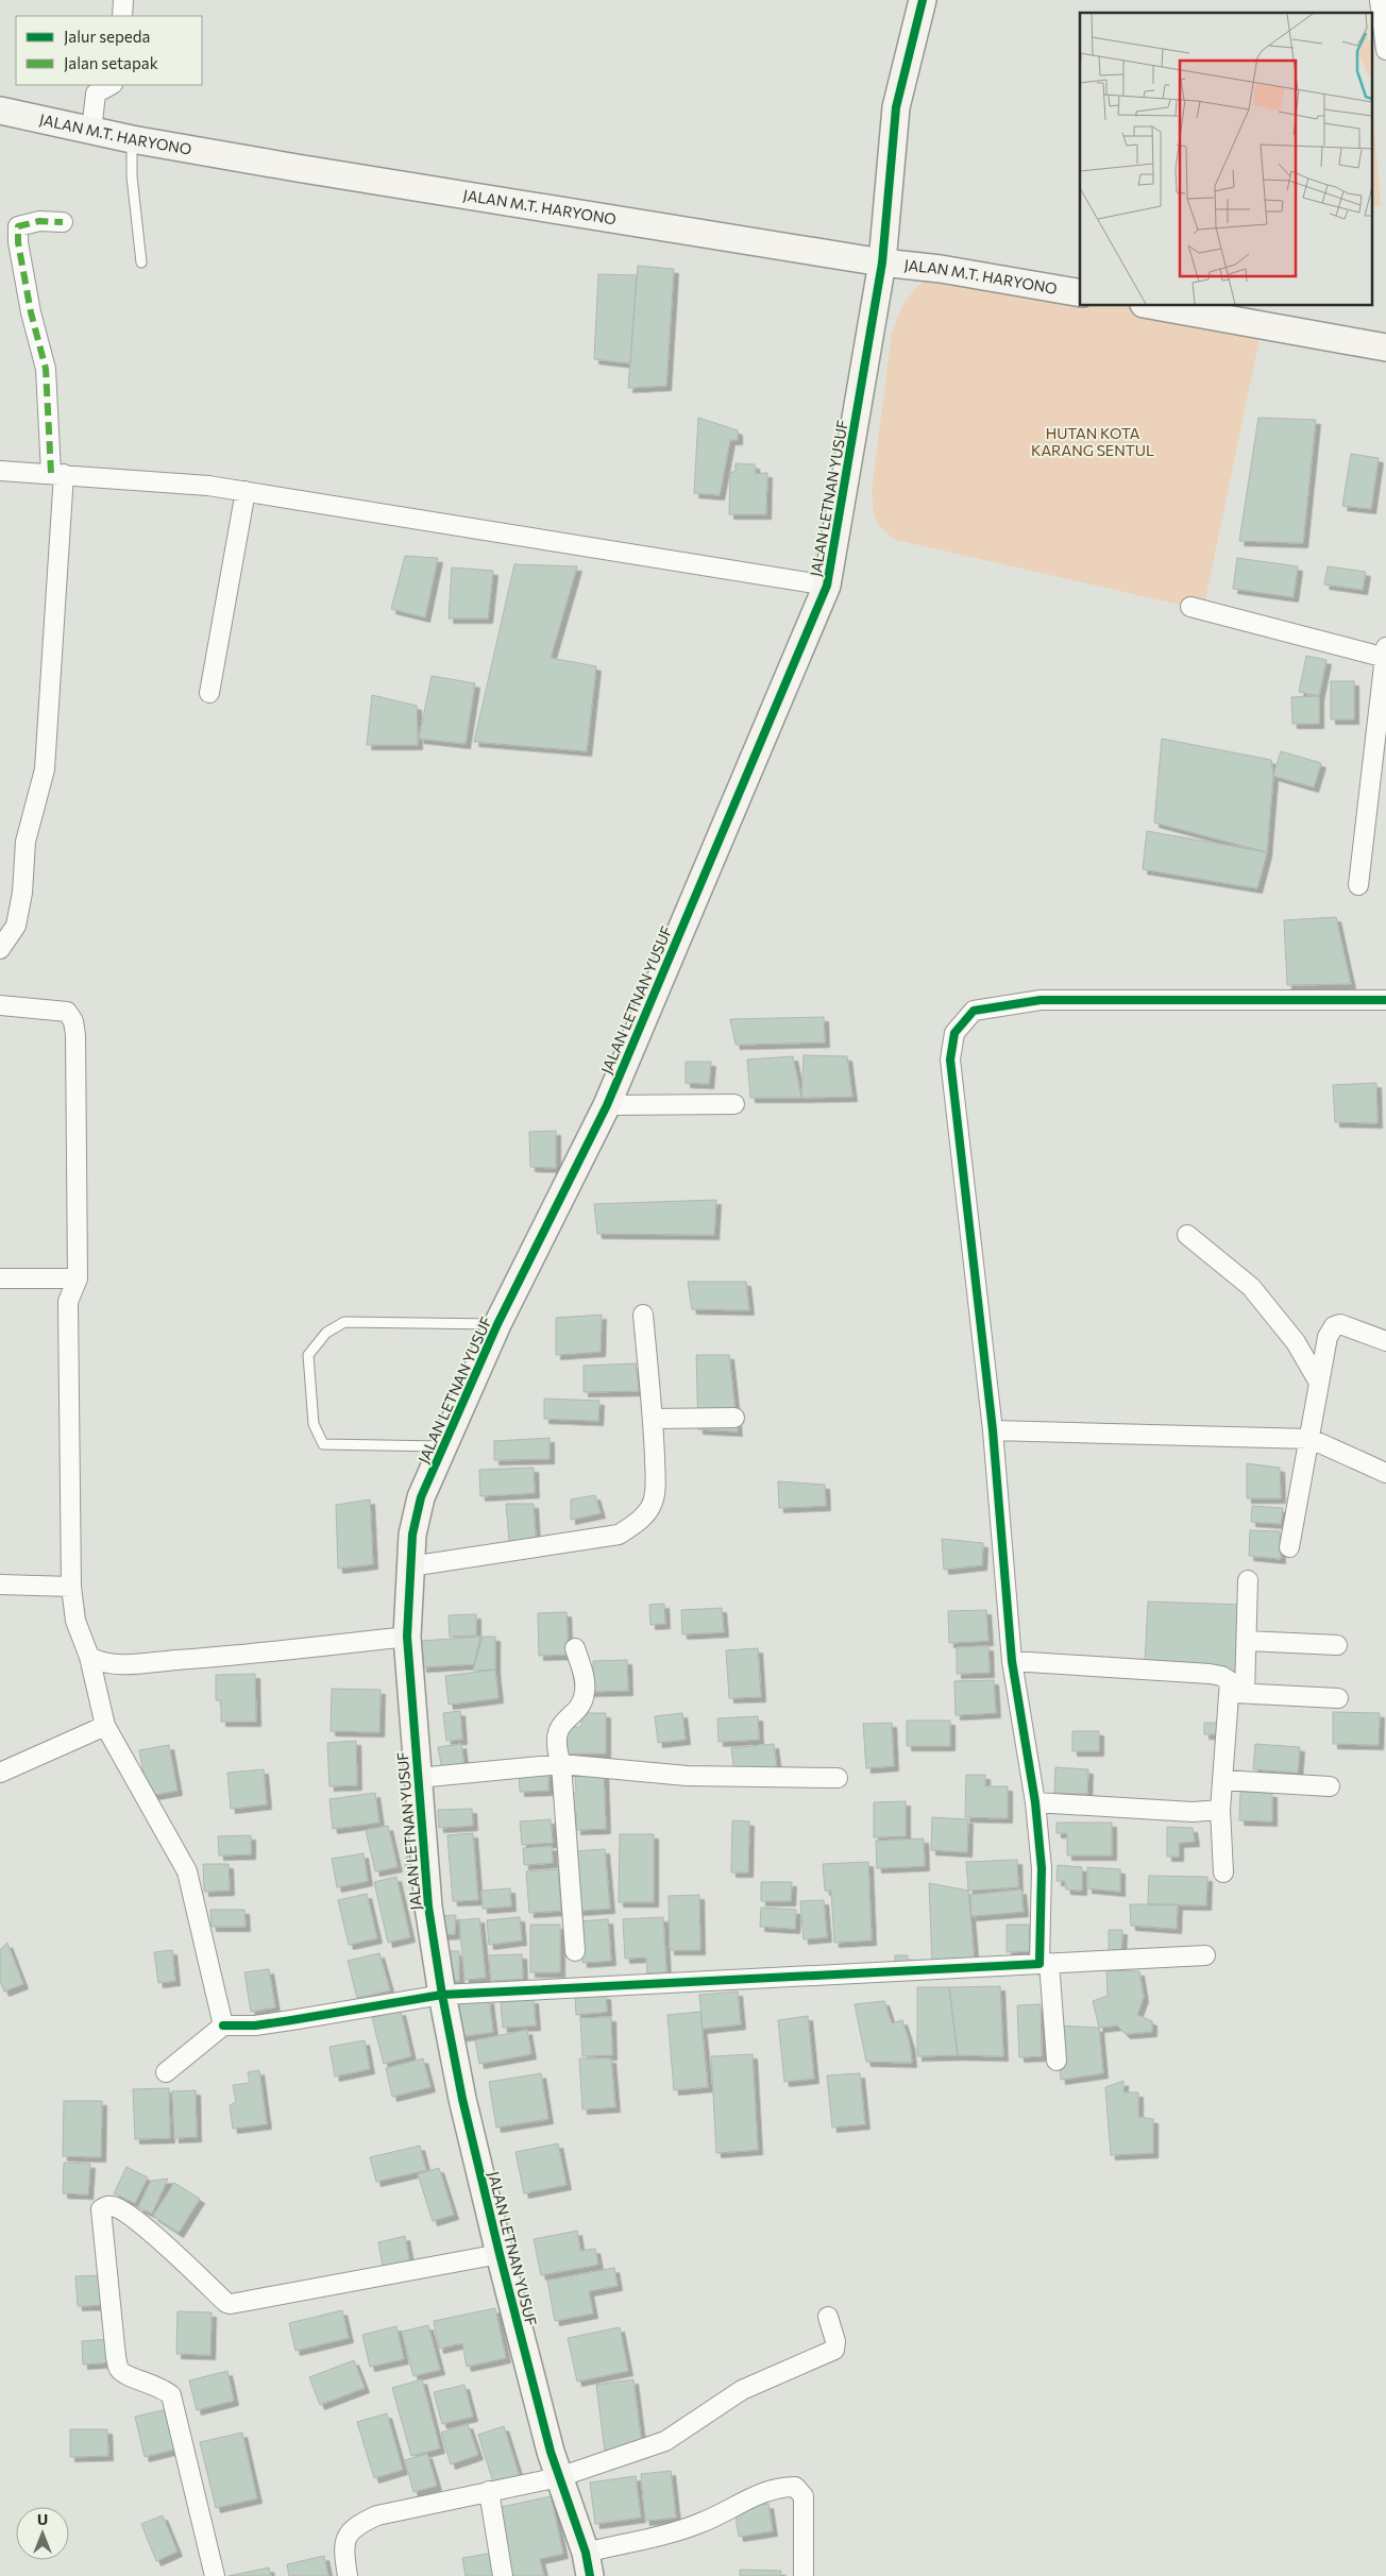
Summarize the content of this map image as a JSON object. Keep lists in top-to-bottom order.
{
  "streets": {
    "street": ["JALAN M.T. HARYONO", "JALAN LETNAN YUSUF"]
  },
  "crossings": [
    ["JALAN M.T. HARYONO", "JALAN LETNAN YUSUF"]
  ],
  "parks": ["HUTAN KOTA KARANG SENTUL"],
  "legend": ["Jalur sepeda", "Jalan setapak"],
  "north": "top"
}
